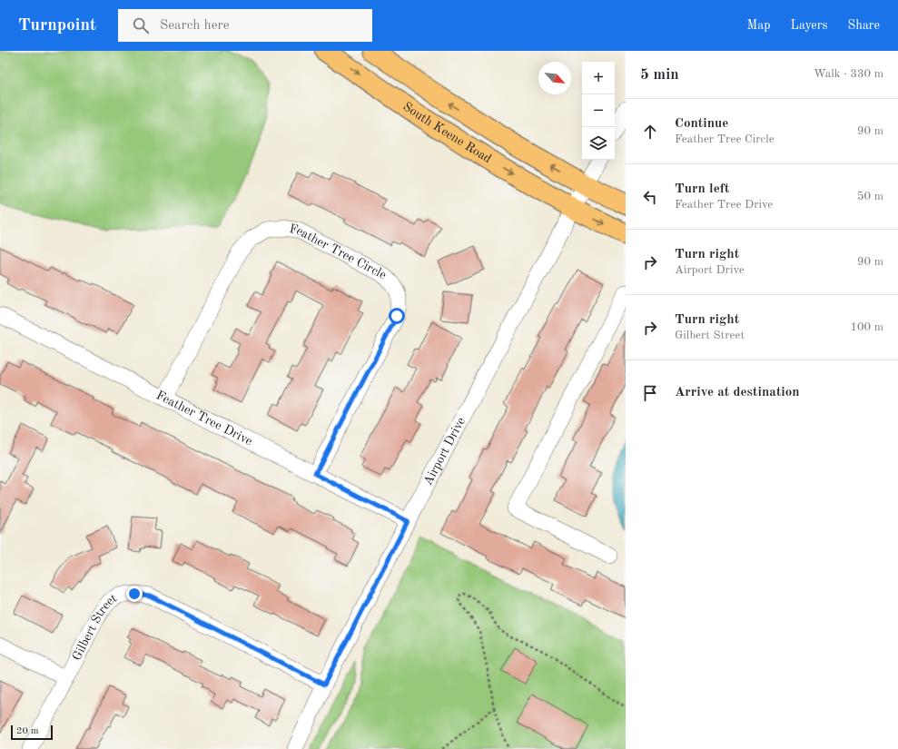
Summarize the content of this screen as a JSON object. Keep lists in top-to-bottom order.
{
  "streets": {
    "main road": ["South Keene Road"],
    "street": [
      "Feather Tree Circle",
      "Feather Tree Drive",
      "Airport Drive",
      "Gilbert Street"
    ]
  },
  "crossings": [
    ["South Keene Road", "Airport Drive"],
    ["Feather Tree Circle", "Feather Tree Drive"],
    ["Feather Tree Drive", "Airport Drive"],
    ["Airport Drive", "Gilbert Street"]
  ],
  "scale_bar": "20 m",
  "north": "bottom right",
  "page": {
    "header": "Turnpoint",
    "search": "Search here",
    "nav": ["Map", "Layers", "Share"],
    "heading": ["5 min", "Walk · 330 m"],
    "map_buttons": ["+", "−"],
    "list": [
      ["Continue", "Feather Tree Circle", "90 m"],
      ["Turn left", "Feather Tree Drive", "50 m"],
      ["Turn right", "Airport Drive", "90 m"],
      ["Turn right", "Gilbert Street", "100 m"],
      "Arrive at destination"
    ],
    "scale": "20 m"
  }
}
